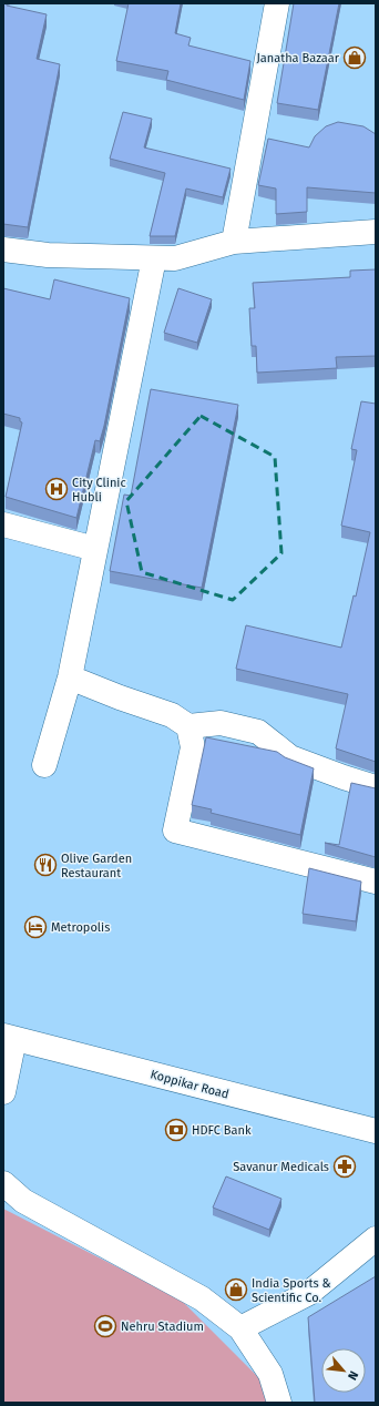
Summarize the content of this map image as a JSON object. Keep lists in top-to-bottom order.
{
  "streets": {
    "street": ["Koppikar Road"]
  },
  "places": {
    "shop": ["Janatha Bazaar", "India Sports & Scientific Co."],
    "hospital": ["City Clinic Hubli"],
    "restaurant": ["Olive Garden Restaurant"],
    "hotel": ["Metropolis"],
    "bank": ["HDFC Bank"],
    "pharmacy": ["Savanur Medicals"],
    "sports": ["Nehru Stadium"]
  },
  "north": "bottom right"
}
